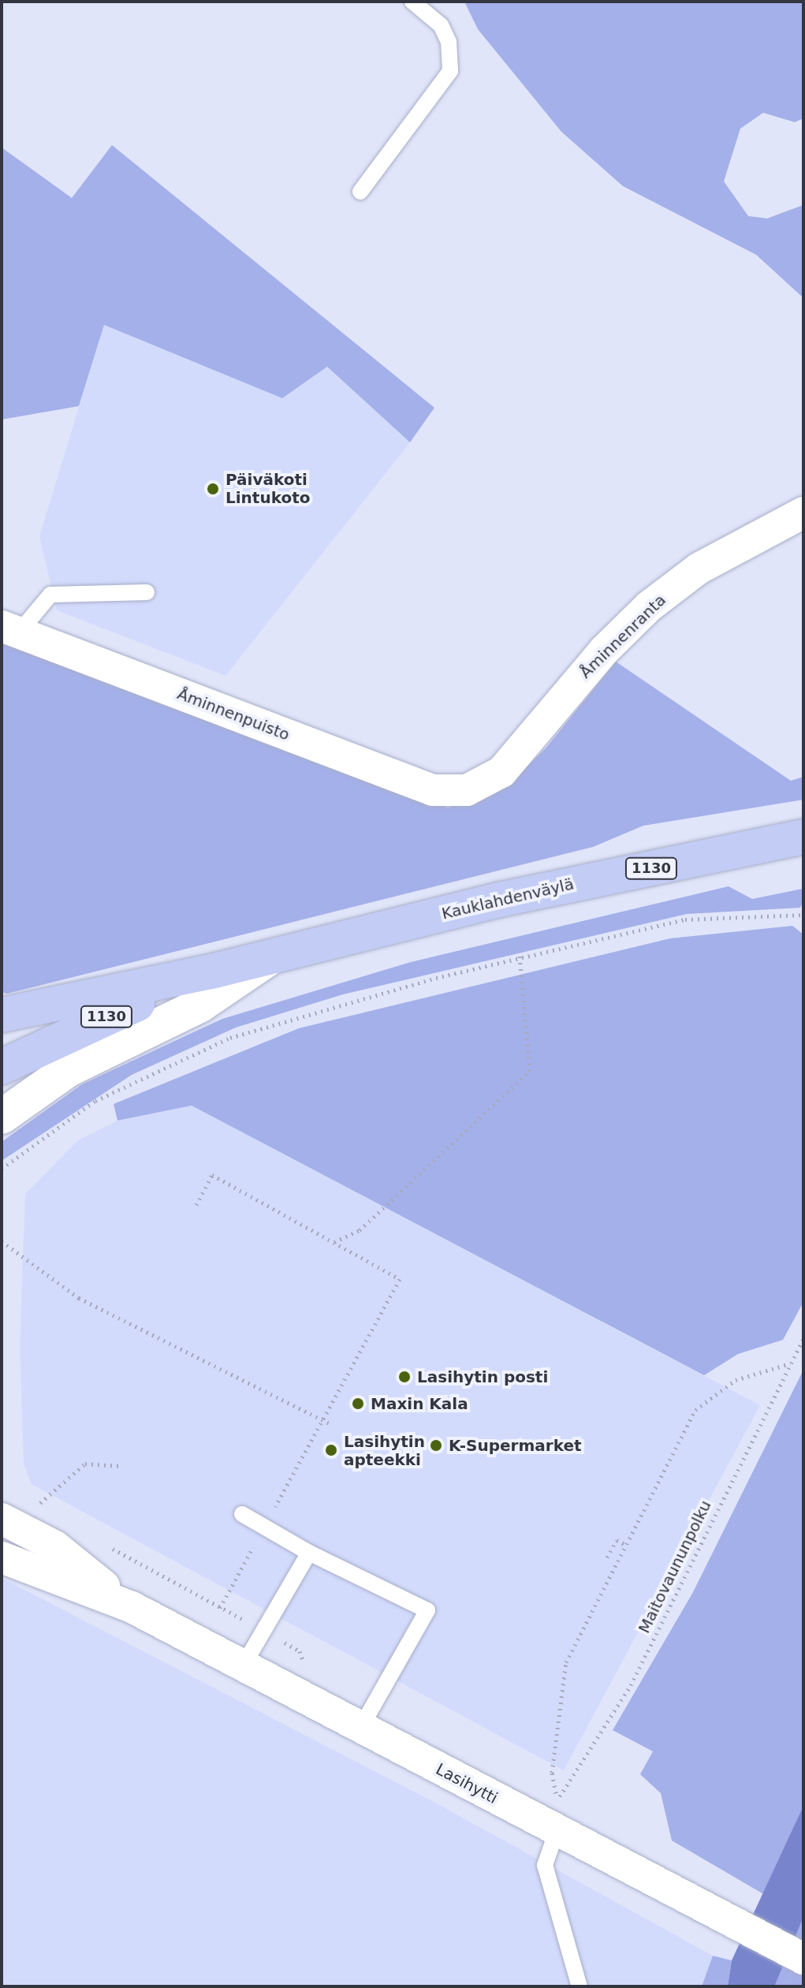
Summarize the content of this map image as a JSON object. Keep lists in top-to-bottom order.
{
  "streets": {
    "main road": ["1130", "Kauklahdenväylä"],
    "street": ["Åminnenranta", "Åminnenpuisto", "Lasihytti"],
    "path": ["Maitovaununpolku"]
  },
  "crossings": [
    ["Åminnenranta", "Åminnenpuisto"]
  ],
  "places": [
    "Päiväkoti Lintukoto",
    "Lasihytin posti",
    "Maxin Kala",
    "K-Supermarket",
    "Lasihytin apteekki"
  ]
}
